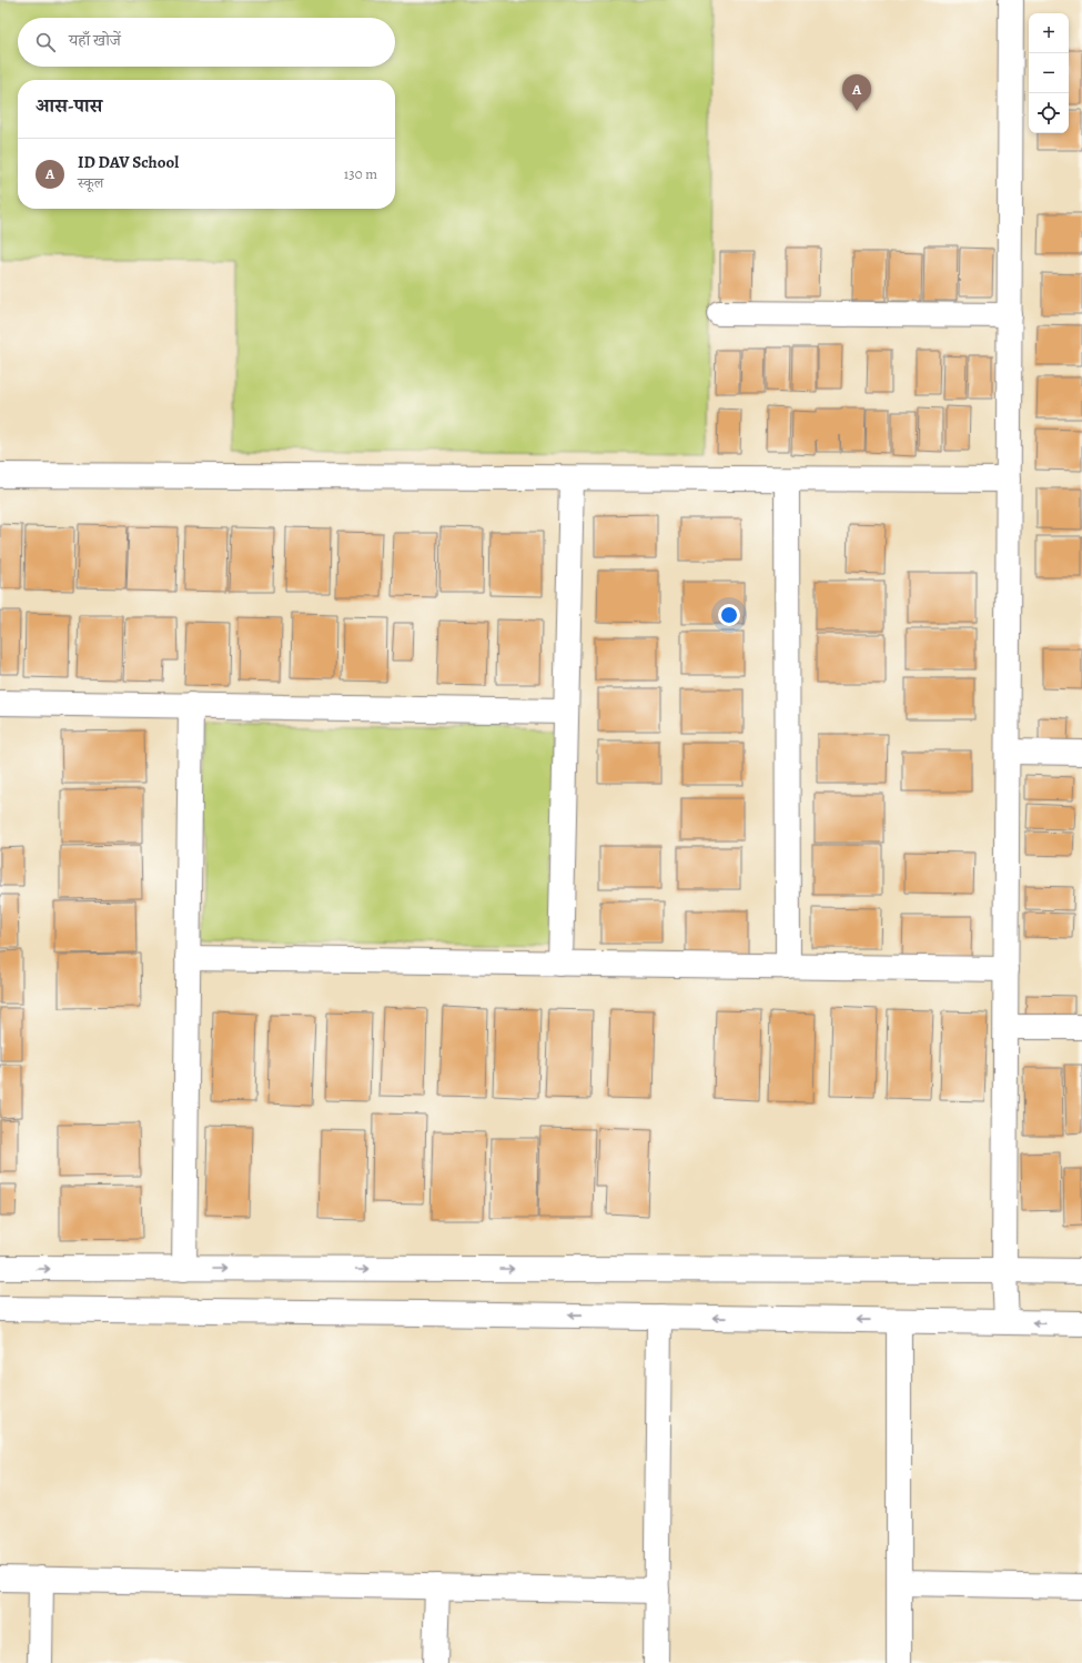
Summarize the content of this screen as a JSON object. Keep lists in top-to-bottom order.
{
  "page": {
    "map_buttons": ["+", "−"],
    "search": "यहाँ खोजें",
    "pins": "A",
    "heading": "आस-पास",
    "list": [
      {
        "mark": "A",
        "name": "ID DAV School",
        "note": "स्कूल",
        "value": "130 m"
      }
    ]
  }
}
